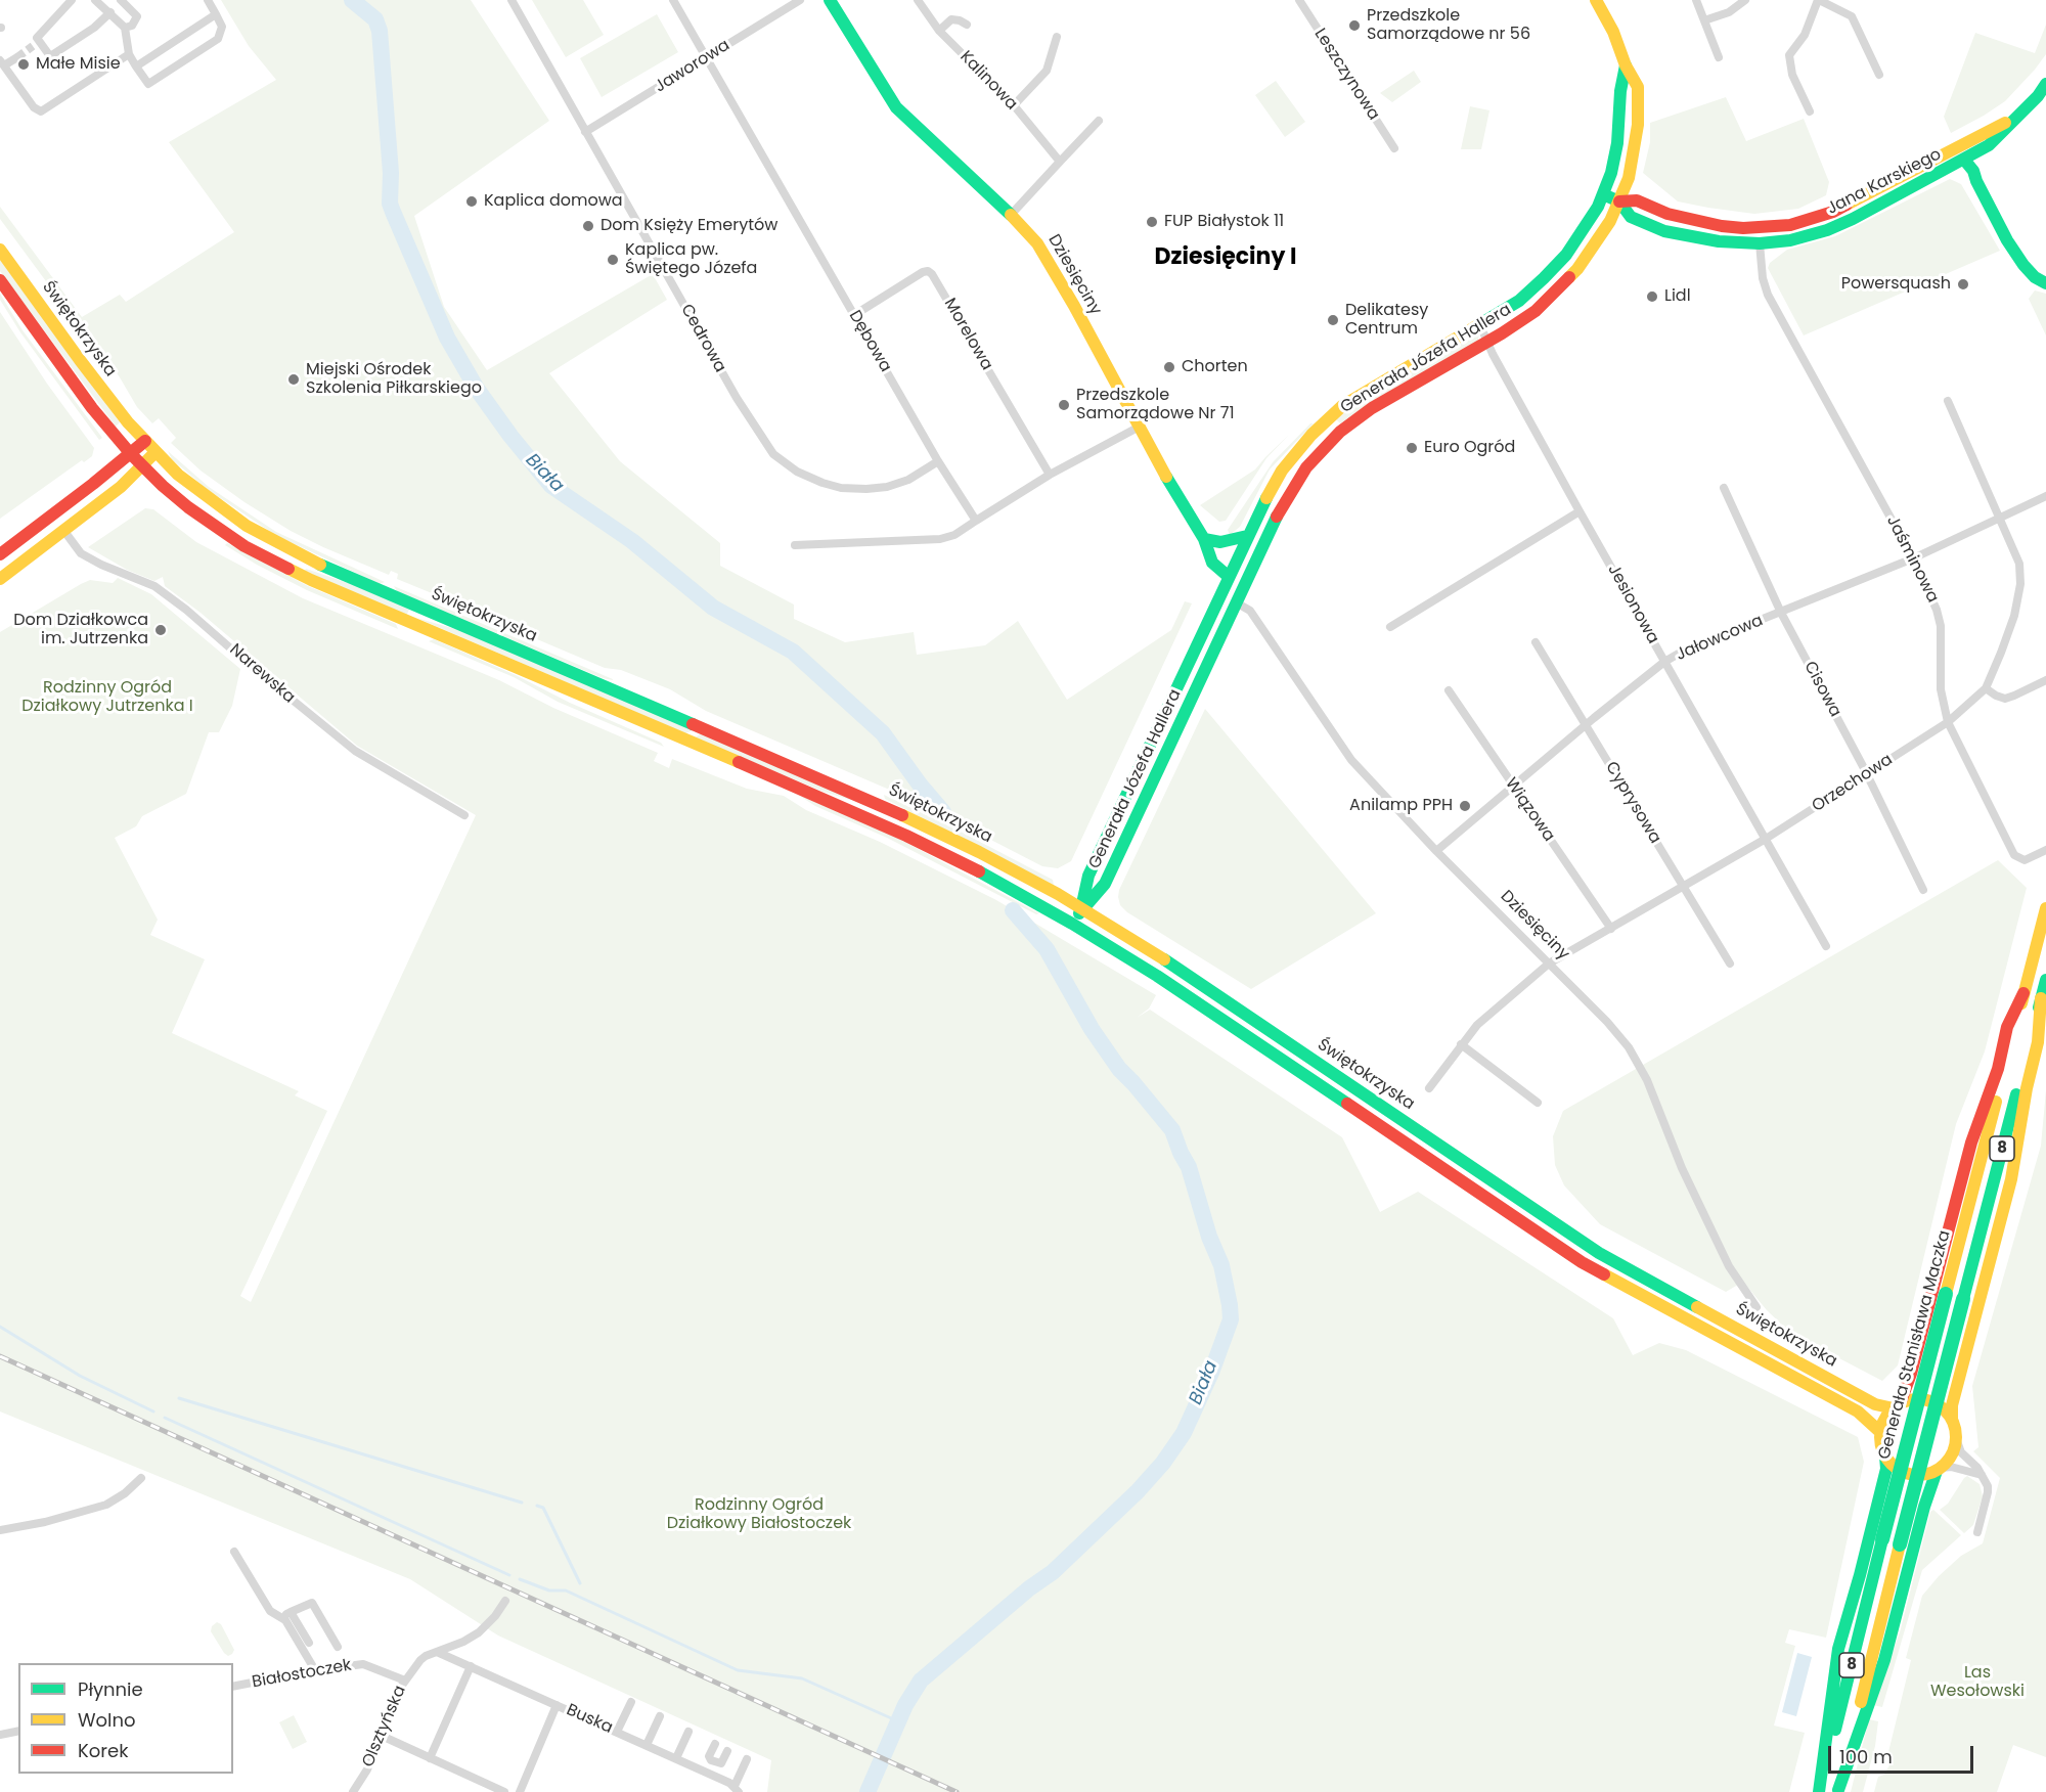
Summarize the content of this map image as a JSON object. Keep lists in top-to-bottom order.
{
  "streets": {
    "main road": [
      "Jana Karskiego",
      "Dziesięciny",
      "Świętokrzyska",
      "Generała Józefa Hallera",
      "8",
      "Generała Stanisława Maczka"
    ],
    "street": [
      "Jaworowa",
      "Leszczynowa",
      "Kalinowa",
      "Morelowa",
      "Cedrowa",
      "Dębowa",
      "Jaśminowa",
      "Jesionowa",
      "Jałowcowa",
      "Narewska",
      "Cisowa",
      "Orzechowa",
      "Cyprysowa",
      "Wiązowa",
      "Białostoczek",
      "Buska",
      "Olsztyńska"
    ]
  },
  "crossings": [
    ["Jaworowa", "Cedrowa"],
    ["Jaworowa", "Dębowa"],
    ["Jana Karskiego", "Generała Józefa Hallera"],
    ["Jana Karskiego", "Jaśminowa"],
    ["Dziesięciny", "Generała Józefa Hallera"],
    ["Dziesięciny", "Jałowcowa"],
    ["Dziesięciny", "Orzechowa"],
    ["Świętokrzyska", "Generała Józefa Hallera"],
    ["Morelowa", "Dębowa"],
    ["Cedrowa", "Dębowa"],
    ["Generała Józefa Hallera", "Jesionowa"],
    ["Jaśminowa", "Jałowcowa"],
    ["Jaśminowa", "Orzechowa"],
    ["Jesionowa", "Jałowcowa"],
    ["Jesionowa", "Orzechowa"],
    ["Jałowcowa", "Cisowa"],
    ["Jałowcowa", "Orzechowa"],
    ["Jałowcowa", "Cyprysowa"],
    ["Jałowcowa", "Wiązowa"],
    ["Cisowa", "Orzechowa"],
    ["Orzechowa", "Cyprysowa"],
    ["Orzechowa", "Wiązowa"],
    ["Białostoczek", "Olsztyńska"],
    ["Buska", "Olsztyńska"]
  ],
  "districts": ["Dziesięciny I"],
  "water": ["Biała"],
  "parks": ["Rodzinny Ogród Działkowy Jutrzenka I", "Rodzinny Ogród Działkowy Białostoczek", "Las Wesołowski"],
  "places": [
    "Przedszkole Samorządowe nr 56",
    "Małe Misie",
    "Kaplica domowa",
    "FUP Białystok 11",
    "Dom Księży Emerytów",
    "Kaplica pw. Świętego Józefa",
    "Powersquash",
    "Lidl",
    "Delikatesy Centrum",
    "Chorten",
    "Miejski Ośrodek Szkolenia Piłkarskiego",
    "Przedszkole Samorządowe Nr 71",
    "Euro Ogród",
    "Dom Działkowca im. Jutrzenka",
    "Anilamp PPH"
  ],
  "legend": ["Płynnie", "Wolno", "Korek"],
  "scale_bar": "100 m"
}
